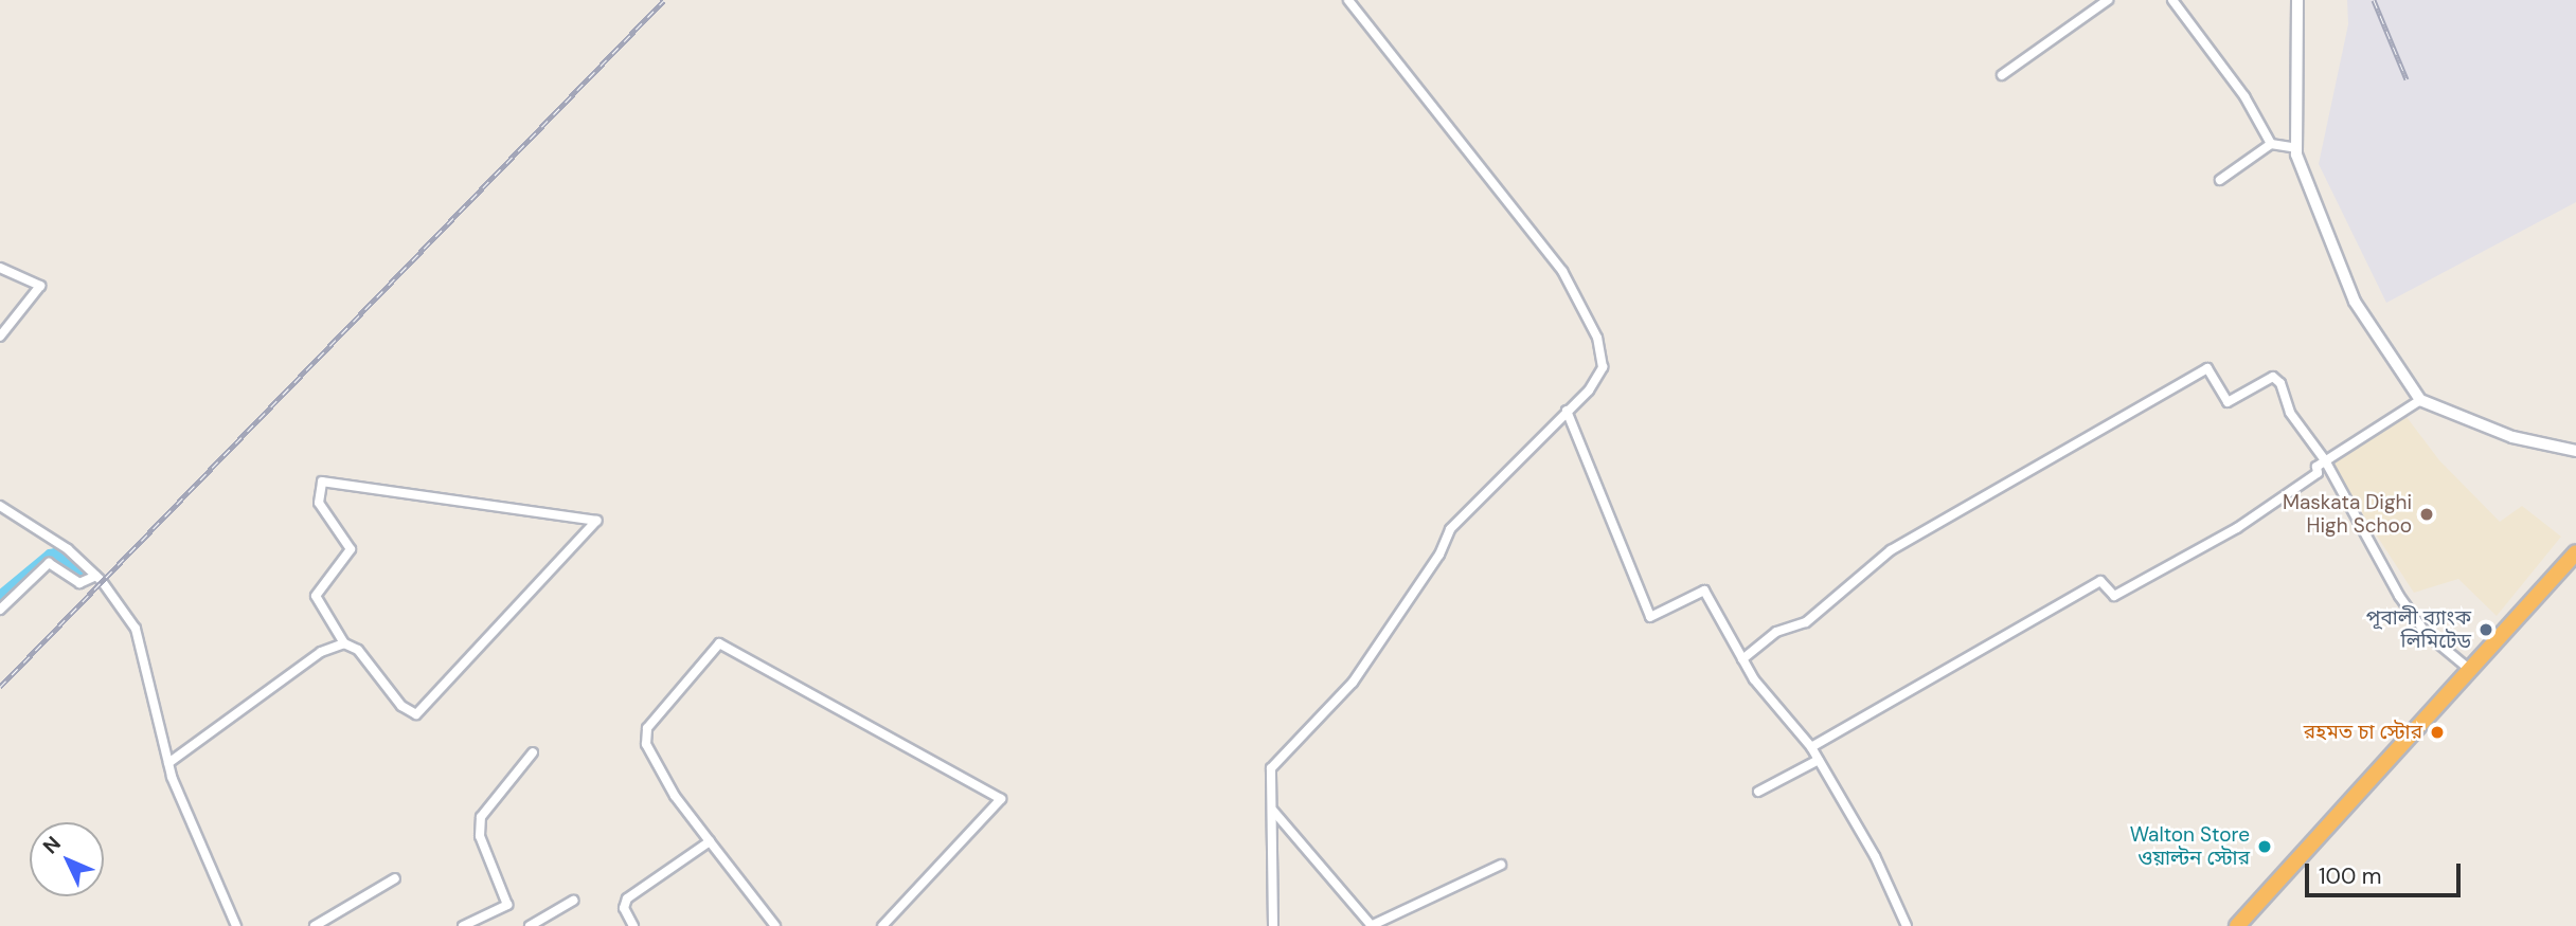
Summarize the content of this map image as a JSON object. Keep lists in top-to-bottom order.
{
  "places": [
    "Maskata Dighi High Schoo",
    "পূবালী ব্যাংক লিমিটেড",
    "রহমত চা স্টোর",
    "Walton Store ওয়াল্টন স্টোর"
  ],
  "scale_bar": "100 m",
  "north": "top left"
}
